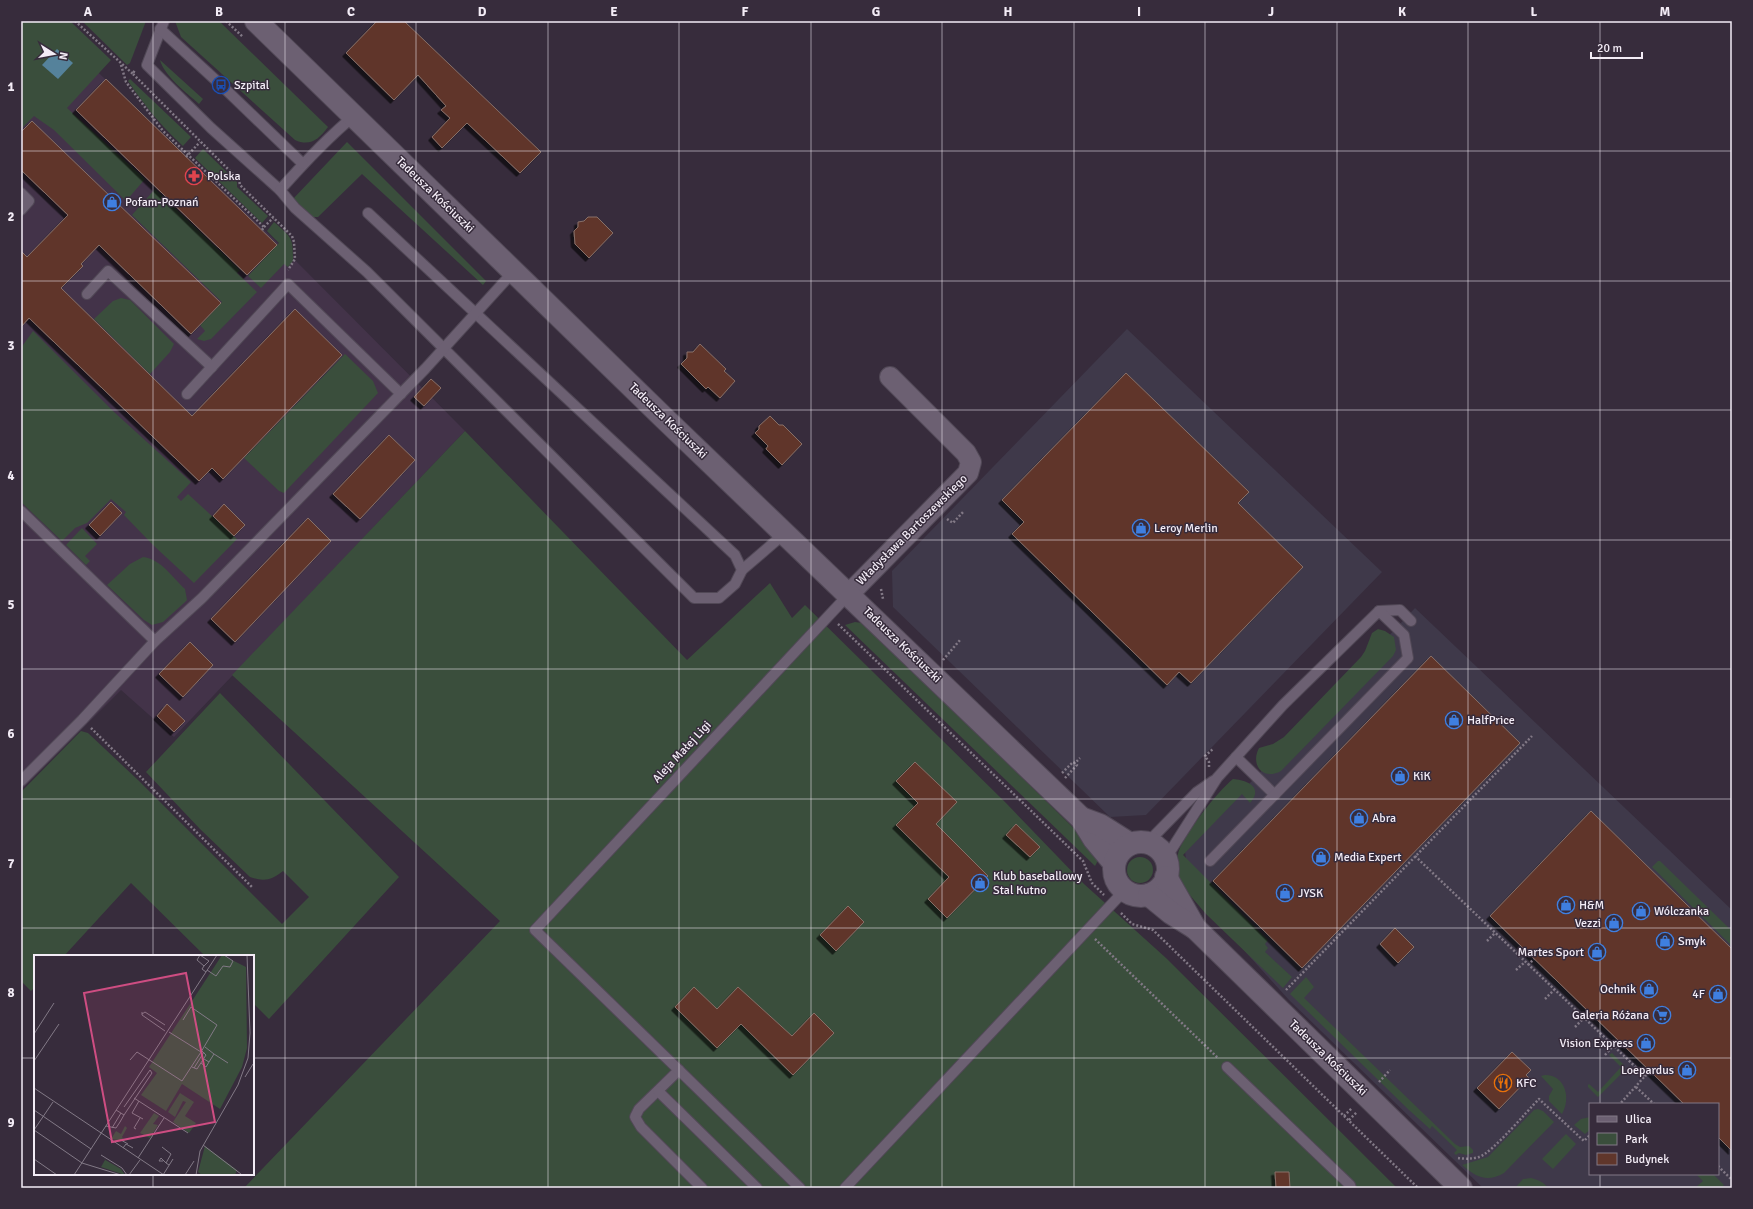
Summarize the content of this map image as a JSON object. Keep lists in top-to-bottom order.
{
  "streets": {
    "street": ["Tadeusza Kościuszki", "Władysława Bartoszewskiego"],
    "lane": ["Aleja Małej Ligi"]
  },
  "crossings": [
    ["Tadeusza Kościuszki", "Władysława Bartoszewskiego"],
    ["Tadeusza Kościuszki", "Aleja Małej Ligi"],
    ["Władysława Bartoszewskiego", "Aleja Małej Ligi"]
  ],
  "places": {
    "bus stop": ["Szpital"],
    "pharmacy": ["Polska"],
    "shop": [
      "Pofam-Poznań",
      "Leroy Merlin",
      "HalfPrice",
      "KiK",
      "Abra",
      "Media Expert",
      "Klub baseballowy Stal Kutno",
      "JYSK",
      "H&M",
      "Wólczanka",
      "Vezzi",
      "Smyk",
      "Martes Sport",
      "Ochnik",
      "4F",
      "Vision Express",
      "Loepardus"
    ],
    "supermarket": ["Galeria Różana"],
    "restaurant": ["KFC"]
  },
  "legend": ["Ulica", "Park", "Budynek"],
  "scale_bar": "20 m",
  "north": "right",
  "grid": {
    "columns": [
      "A",
      "B",
      "C",
      "D",
      "E",
      "F",
      "G",
      "H",
      "I",
      "J",
      "K",
      "L",
      "M"
    ],
    "rows": [
      "1",
      "2",
      "3",
      "4",
      "5",
      "6",
      "7",
      "8",
      "9"
    ]
  }
}
